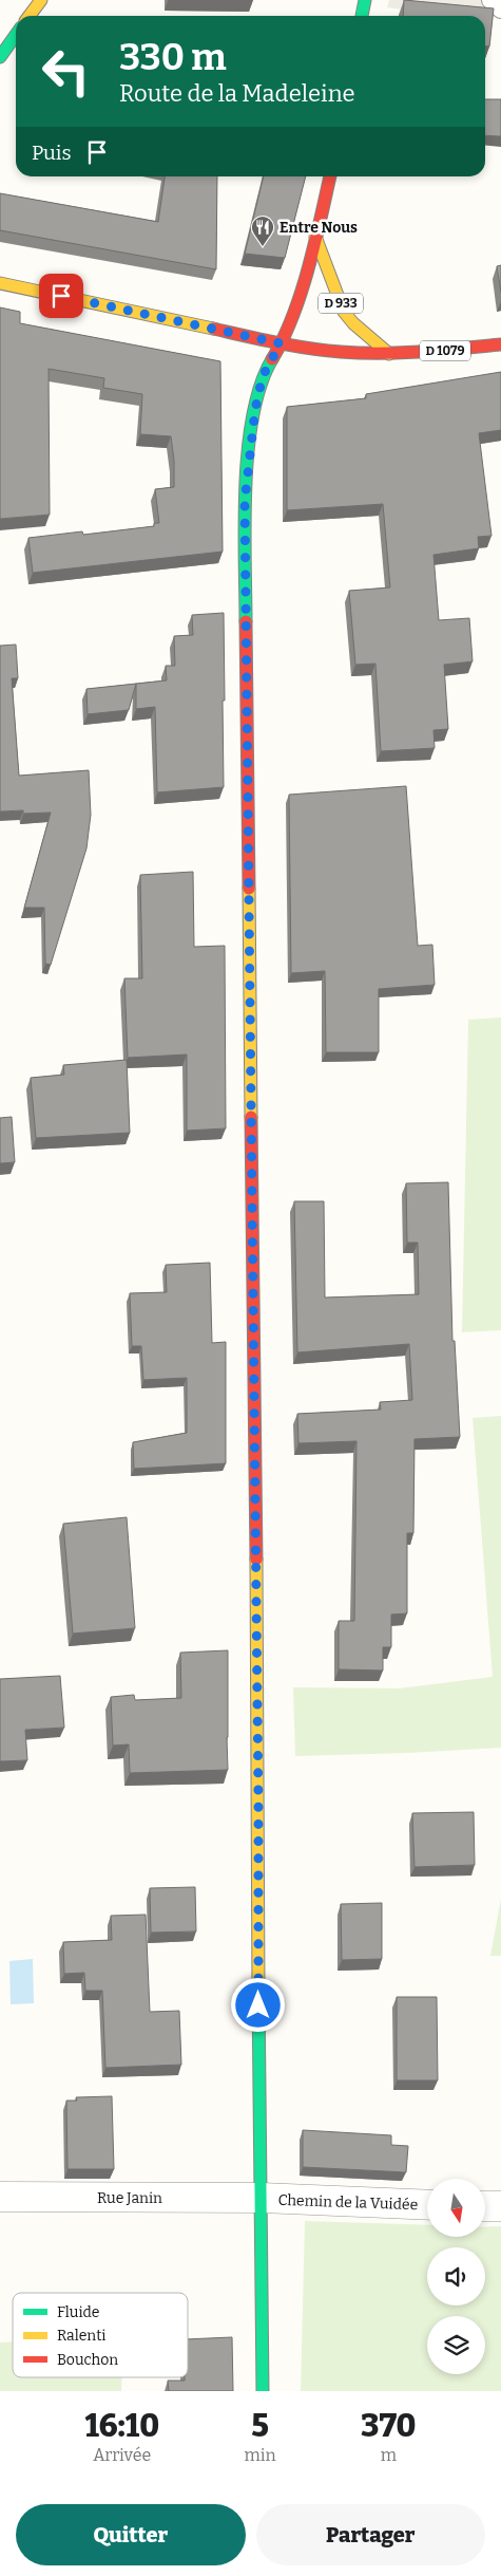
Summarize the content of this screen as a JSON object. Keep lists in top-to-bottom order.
{
  "streets": {
    "main road": ["D 933", "D 1079"],
    "street": ["Rue Janin", "Chemin de la Vuidée"]
  },
  "crossings": [
    ["D 933", "D 1079"],
    ["D 933", "Rue Janin"],
    ["D 933", "Chemin de la Vuidée"],
    ["Rue Janin", "Chemin de la Vuidée"]
  ],
  "places": {
    "restaurant": ["Entre Nous"]
  },
  "legend": ["Fluide", "Ralenti", "Bouchon"],
  "north": "bottom",
  "page": {
    "turn": ["330 m", "Route de la Madeleine"],
    "then": "Puis",
    "eta": [
      "16:10",
      "Arrivée",
      "5",
      "min",
      "370",
      "m"
    ],
    "buttons": ["Quitter", "Partager"]
  }
}
